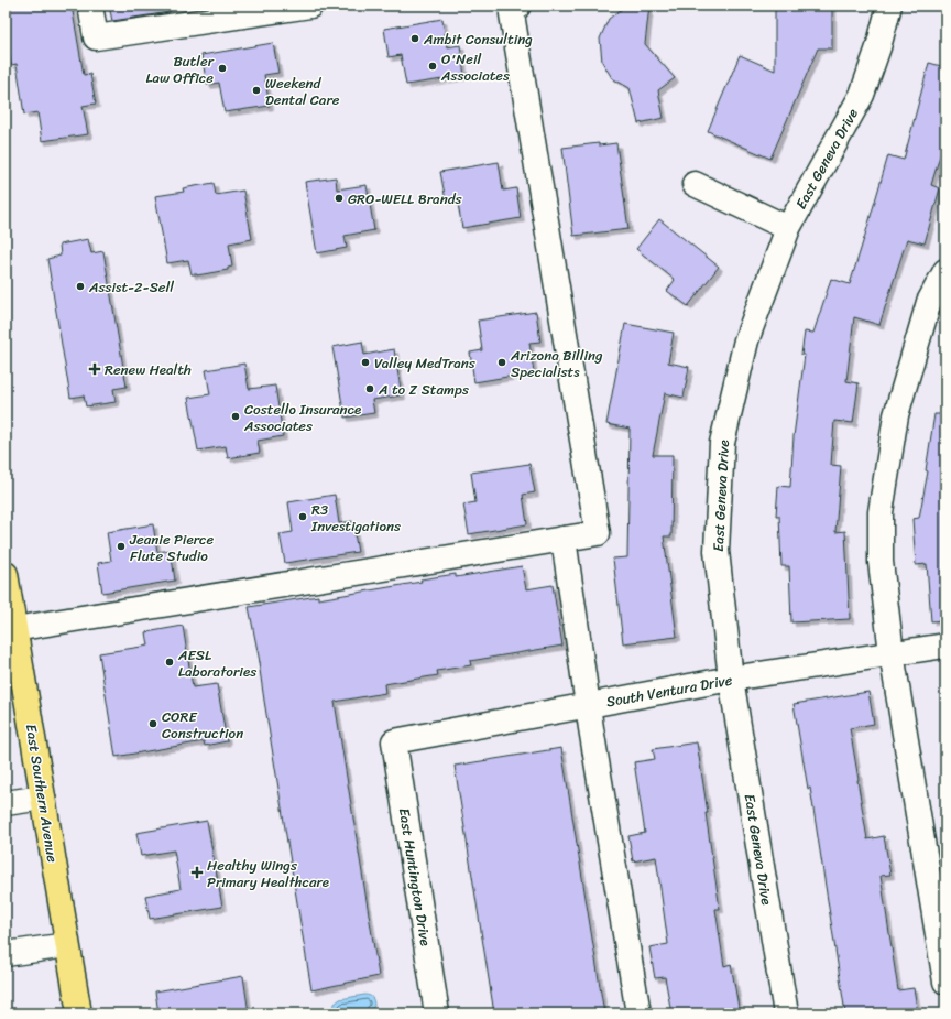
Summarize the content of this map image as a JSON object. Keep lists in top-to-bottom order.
{
  "streets": {
    "main road": ["East Southern Avenue"],
    "street": ["East Geneva Drive", "South Ventura Drive", "East Huntington Drive"]
  },
  "crossings": [
    ["East Geneva Drive", "South Ventura Drive"],
    ["South Ventura Drive", "East Huntington Drive"]
  ],
  "places": {
    "other": [
      "Ambit Consulting",
      "O'Neil Associates",
      "Butler Law Office",
      "Weekend Dental Care",
      "GRO-WELL Brands",
      "Assist-2-Sell",
      "Valley MedTrans",
      "Arizona Billing Specialists",
      "A to Z Stamps",
      "Costello Insurance Associates",
      "R3 Investigations",
      "Jeanie Pierce Flute Studio",
      "AESL Laboratories",
      "CORE Construction"
    ],
    "health": ["Renew Health", "Healthy Wings Primary Healthcare"]
  }
}
